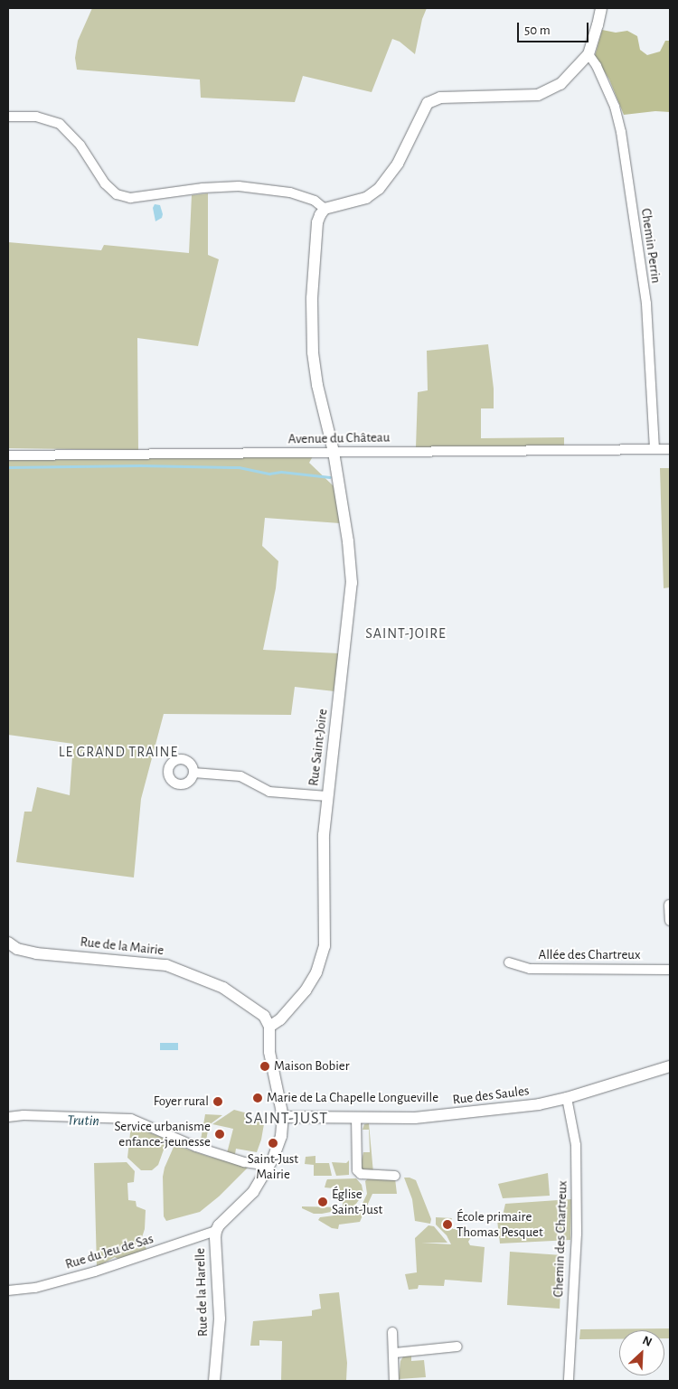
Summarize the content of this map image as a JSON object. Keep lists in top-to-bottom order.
{
  "streets": {
    "street": [
      "Chemin Perrin",
      "Avenue du Château",
      "Rue Saint-Joire",
      "Rue de la Mairie",
      "Allée des Chartreux",
      "Rue des Saules",
      "Chemin des Chartreux",
      "Rue du Jeu de Sas",
      "Rue de la Harelle"
    ]
  },
  "crossings": [
    ["Chemin Perrin", "Avenue du Château"],
    ["Avenue du Château", "Rue Saint-Joire"],
    ["Rue Saint-Joire", "Rue de la Mairie"],
    ["Rue des Saules", "Chemin des Chartreux"],
    ["Rue du Jeu de Sas", "Rue de la Harelle"]
  ],
  "districts": ["SAINT-JOIRE", "LE GRAND TRAINE", "SAINT-JUST"],
  "water": ["Trutin"],
  "places": [
    "Maison Bobier",
    "Marie de La Chapelle Longueville",
    "Foyer rural",
    "Service urbanisme enfance-jeunesse",
    "Saint-Just Mairie",
    "Église Saint-Just",
    "École primaire Thomas Pesquet"
  ],
  "scale_bar": "50 m",
  "north": "top right"
}
